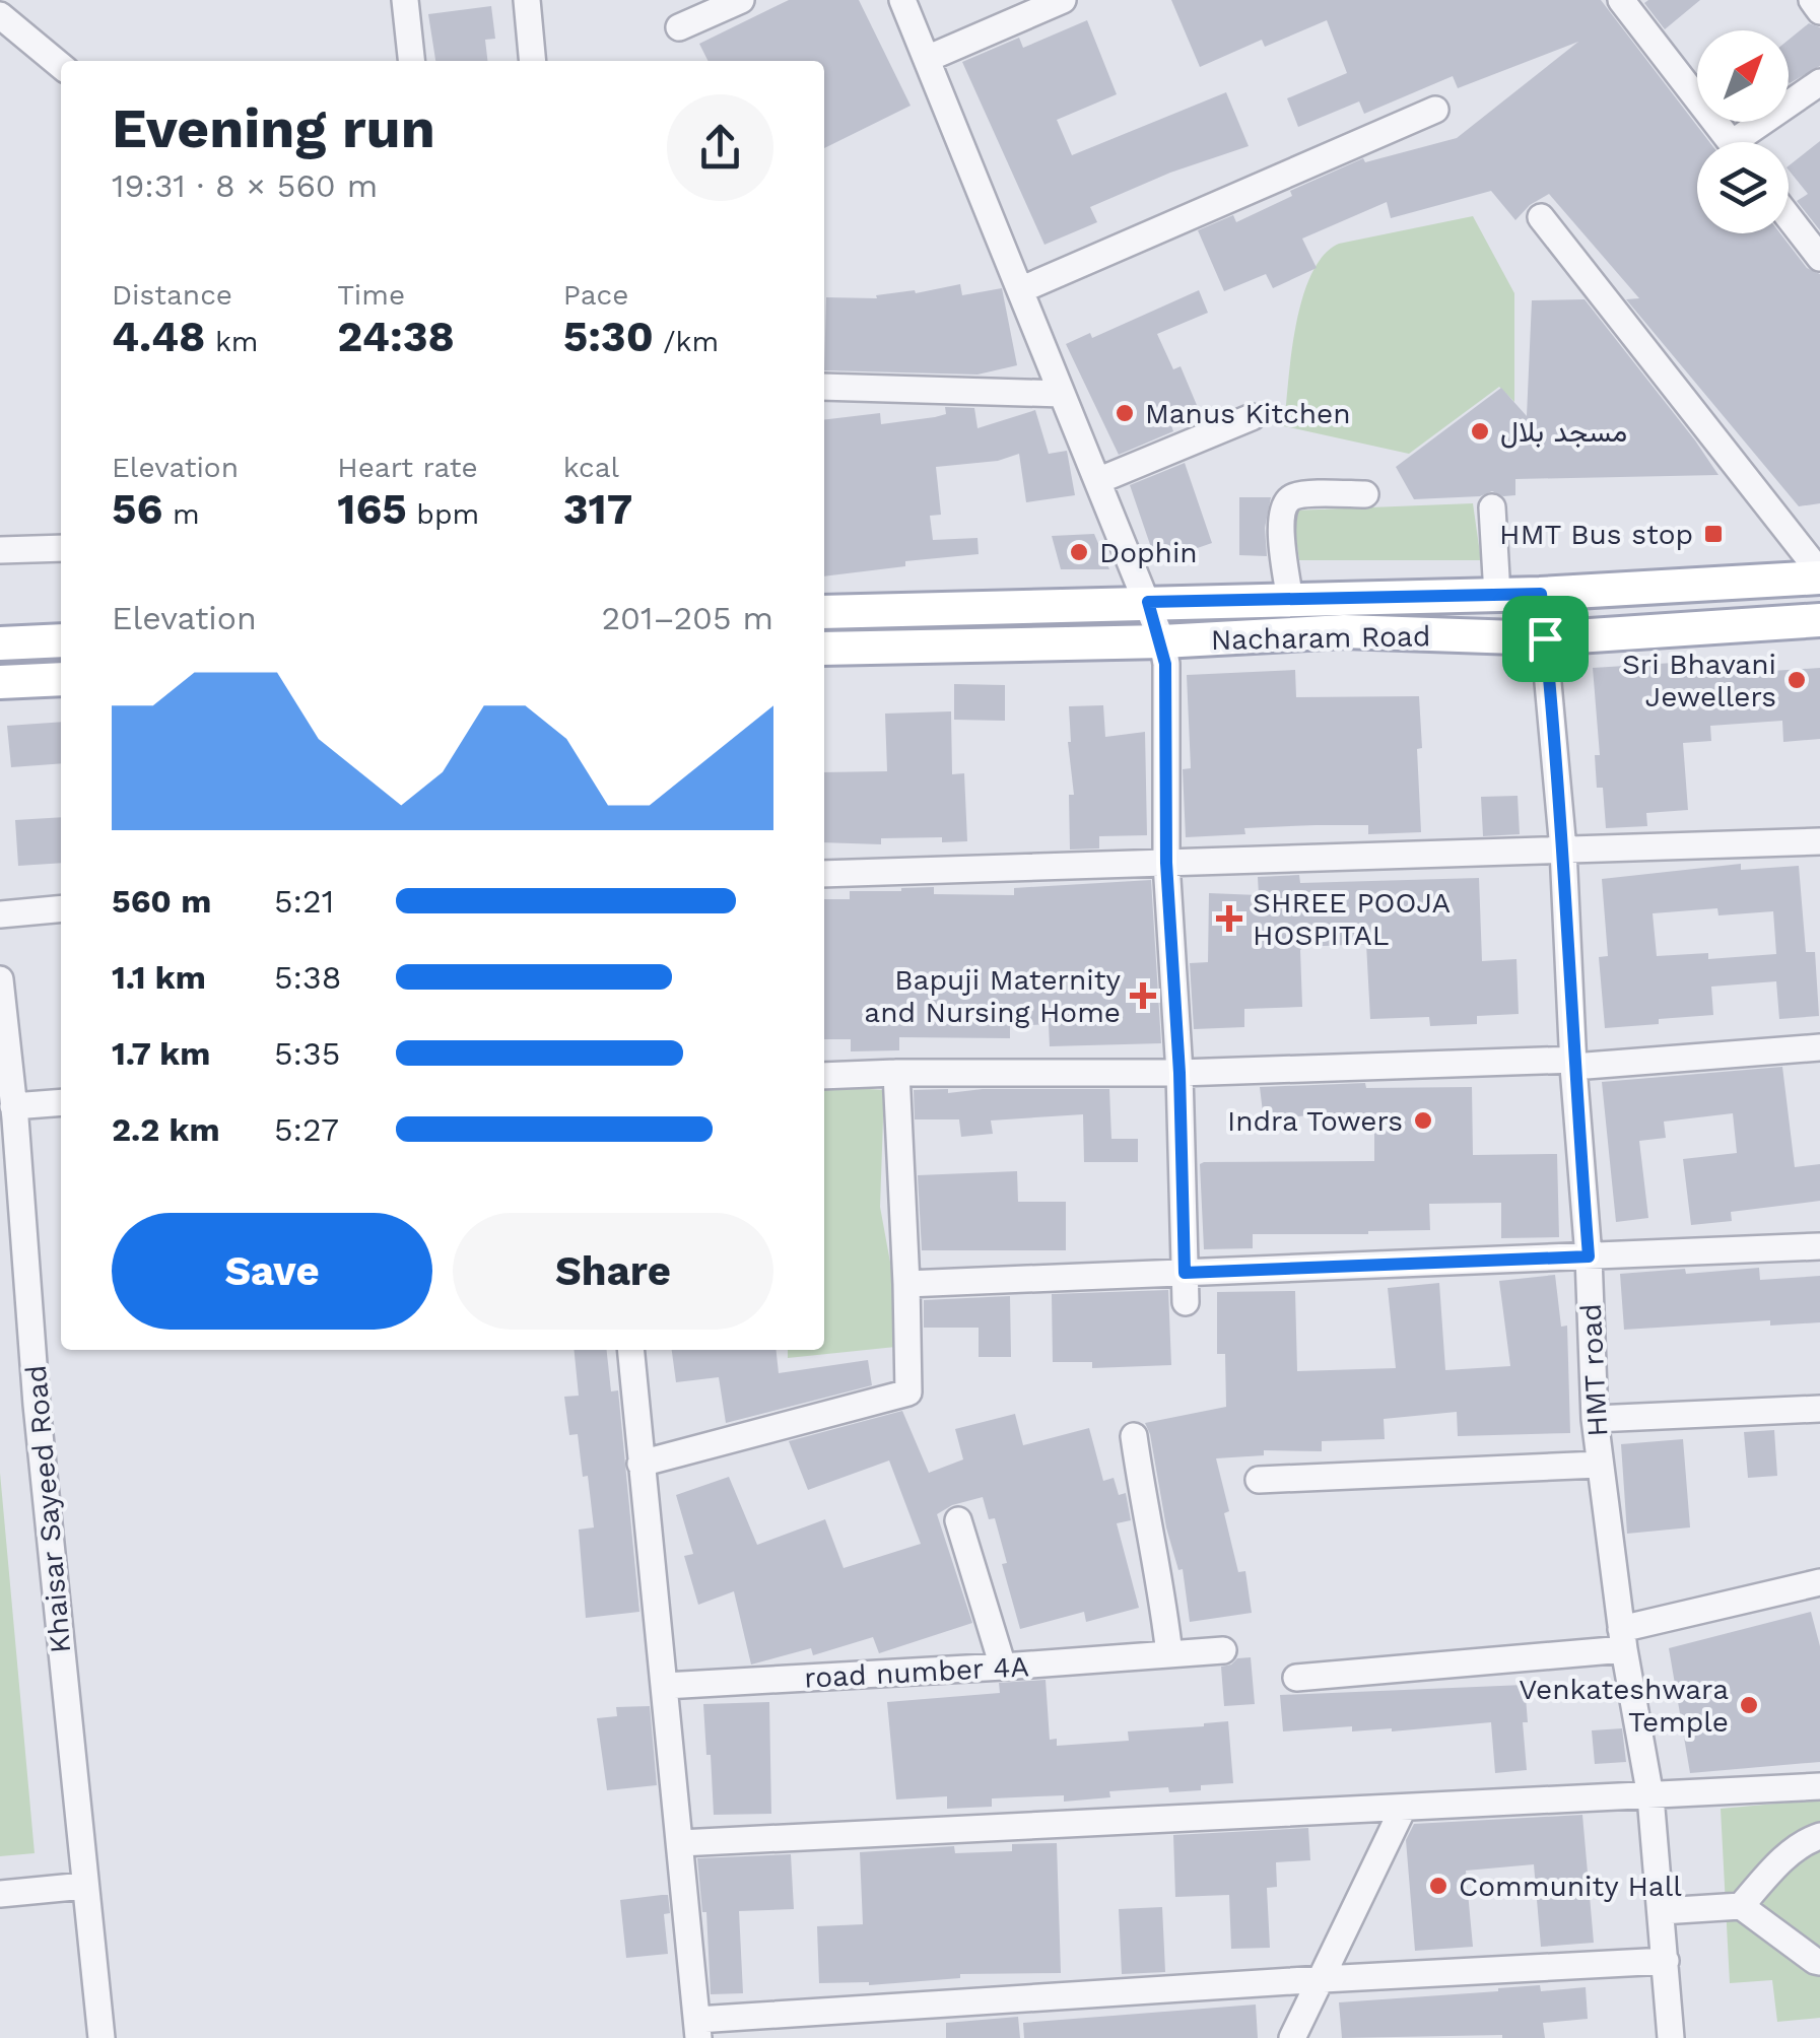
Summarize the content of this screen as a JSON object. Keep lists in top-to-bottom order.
{
  "streets": {
    "main road": ["Nacharam Road"],
    "street": ["HMT road", "Khaisar Sayeed Road", "road number 4A"]
  },
  "crossings": [
    ["Nacharam Road", "HMT road"]
  ],
  "places": {
    "other": [
      "Manus Kitchen",
      "مسجد بلال",
      "Dophin",
      "Sri Bhavani Jewellers",
      "Indra Towers",
      "Venkateshwara Temple",
      "Community Hall"
    ],
    "transit": ["HMT Bus stop"],
    "health": ["SHREE POOJA HOSPITAL", "Bapuji Maternity and Nursing Home"]
  },
  "north": "top right",
  "page": {
    "heading": ["Evening run", "19:31 · 8 × 560 m"],
    "stats": [
      ["Distance", "4.48 km"],
      ["Time", "24:38"],
      ["Pace", "5:30 /km"],
      ["Elevation", "56 m"],
      ["Heart rate", "165 bpm"],
      ["kcal", "317"]
    ],
    "chart": ["Elevation", "201–205 m"],
    "list": [
      {
        "name": "560 m",
        "note": "5:21"
      },
      {
        "name": "1.1 km",
        "note": "5:38"
      },
      {
        "name": "1.7 km",
        "note": "5:35"
      },
      {
        "name": "2.2 km",
        "note": "5:27"
      }
    ],
    "buttons": ["Save", "Share"]
  }
}
